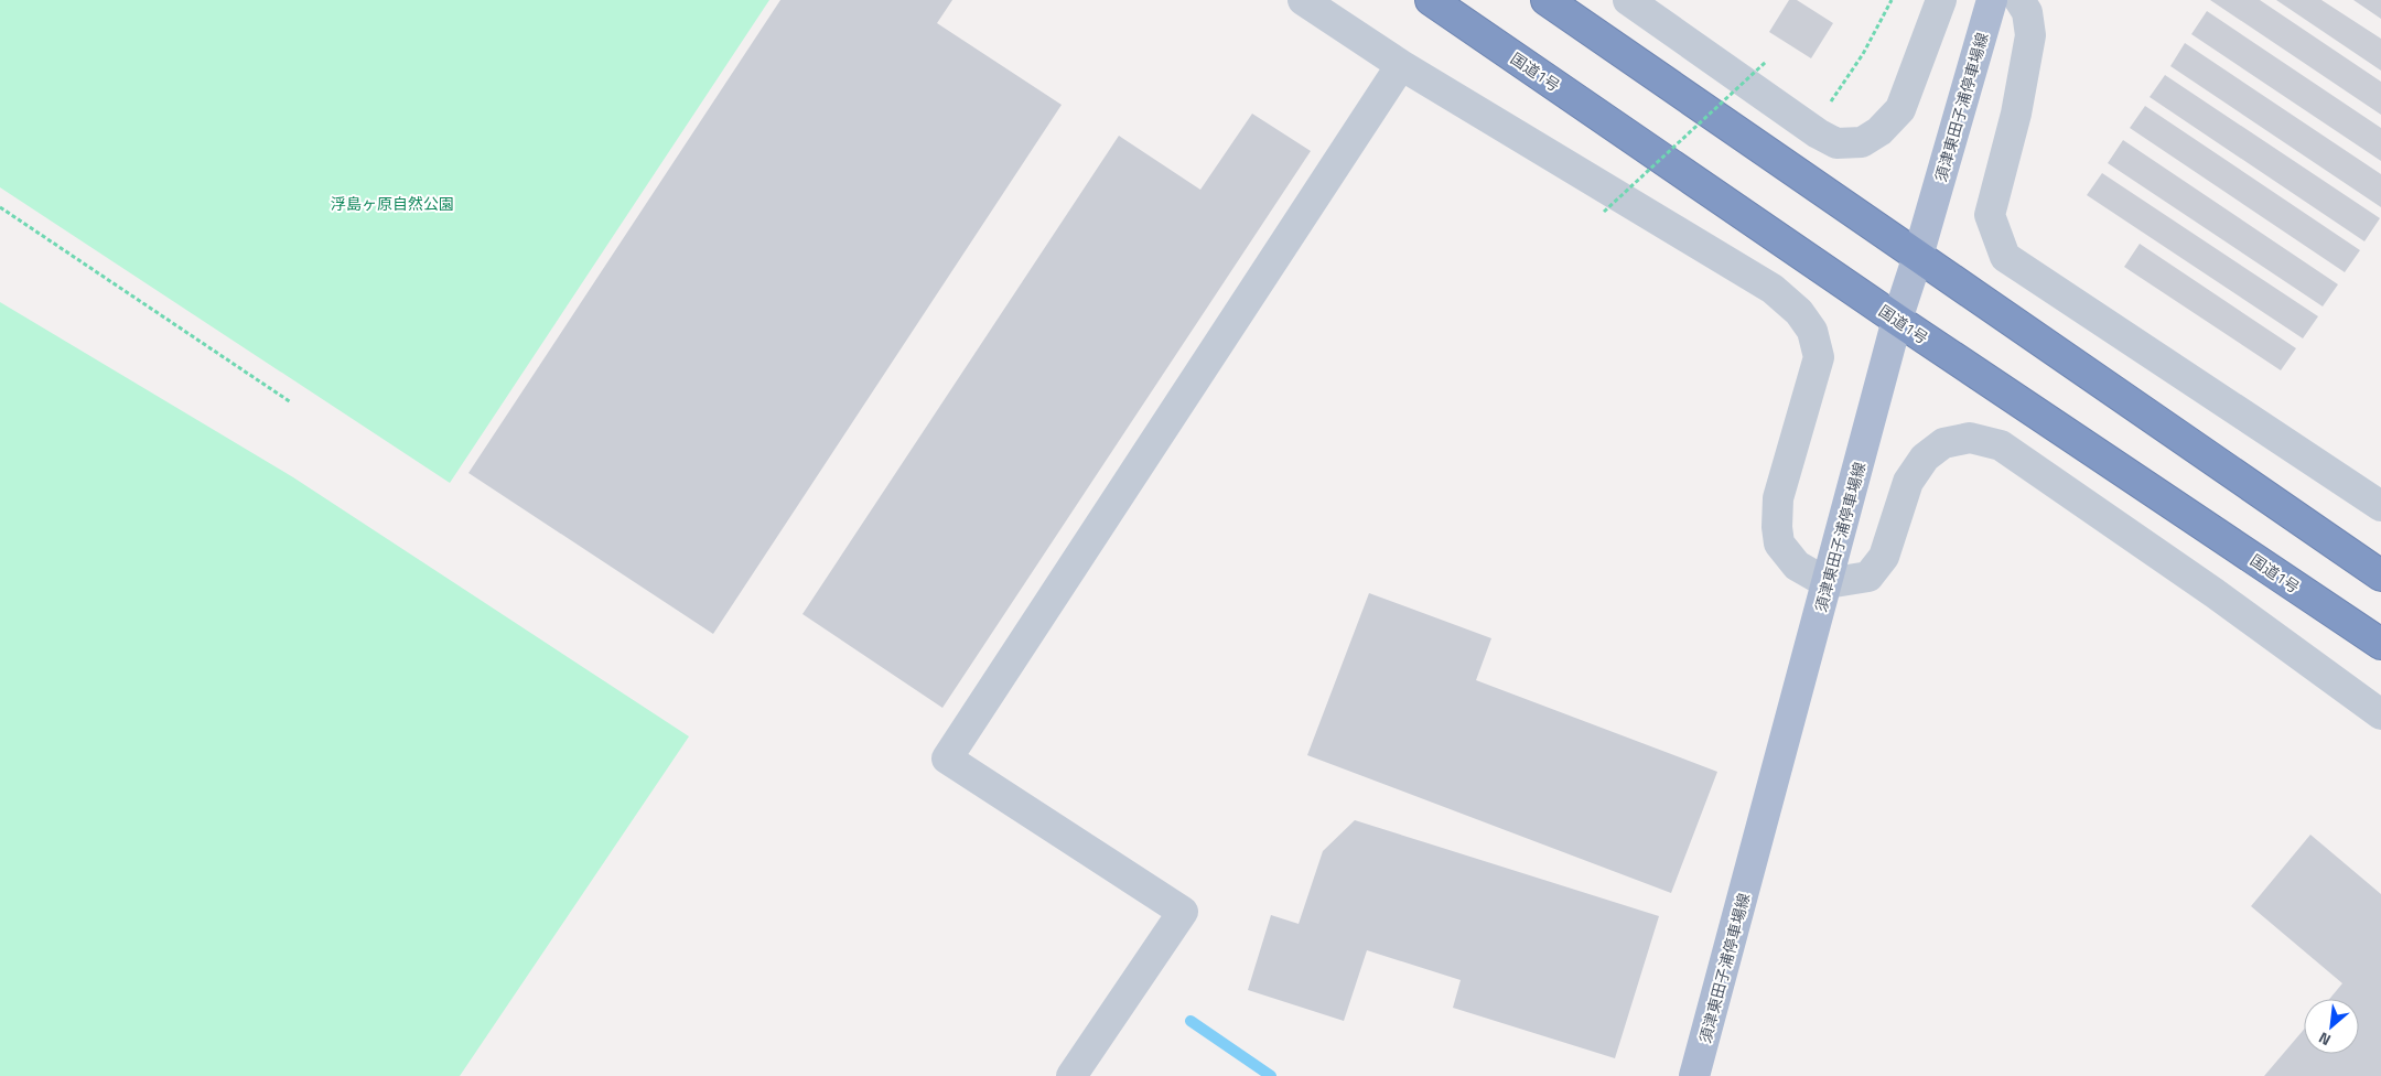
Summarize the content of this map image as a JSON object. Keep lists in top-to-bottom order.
{
  "streets": {
    "highway": ["国道1号"],
    "main road": ["須津東田子浦停車場線"]
  },
  "crossings": [
    ["国道1号", "須津東田子浦停車場線"]
  ],
  "parks": ["浮島ヶ原自然公園"],
  "north": "bottom left"
}
